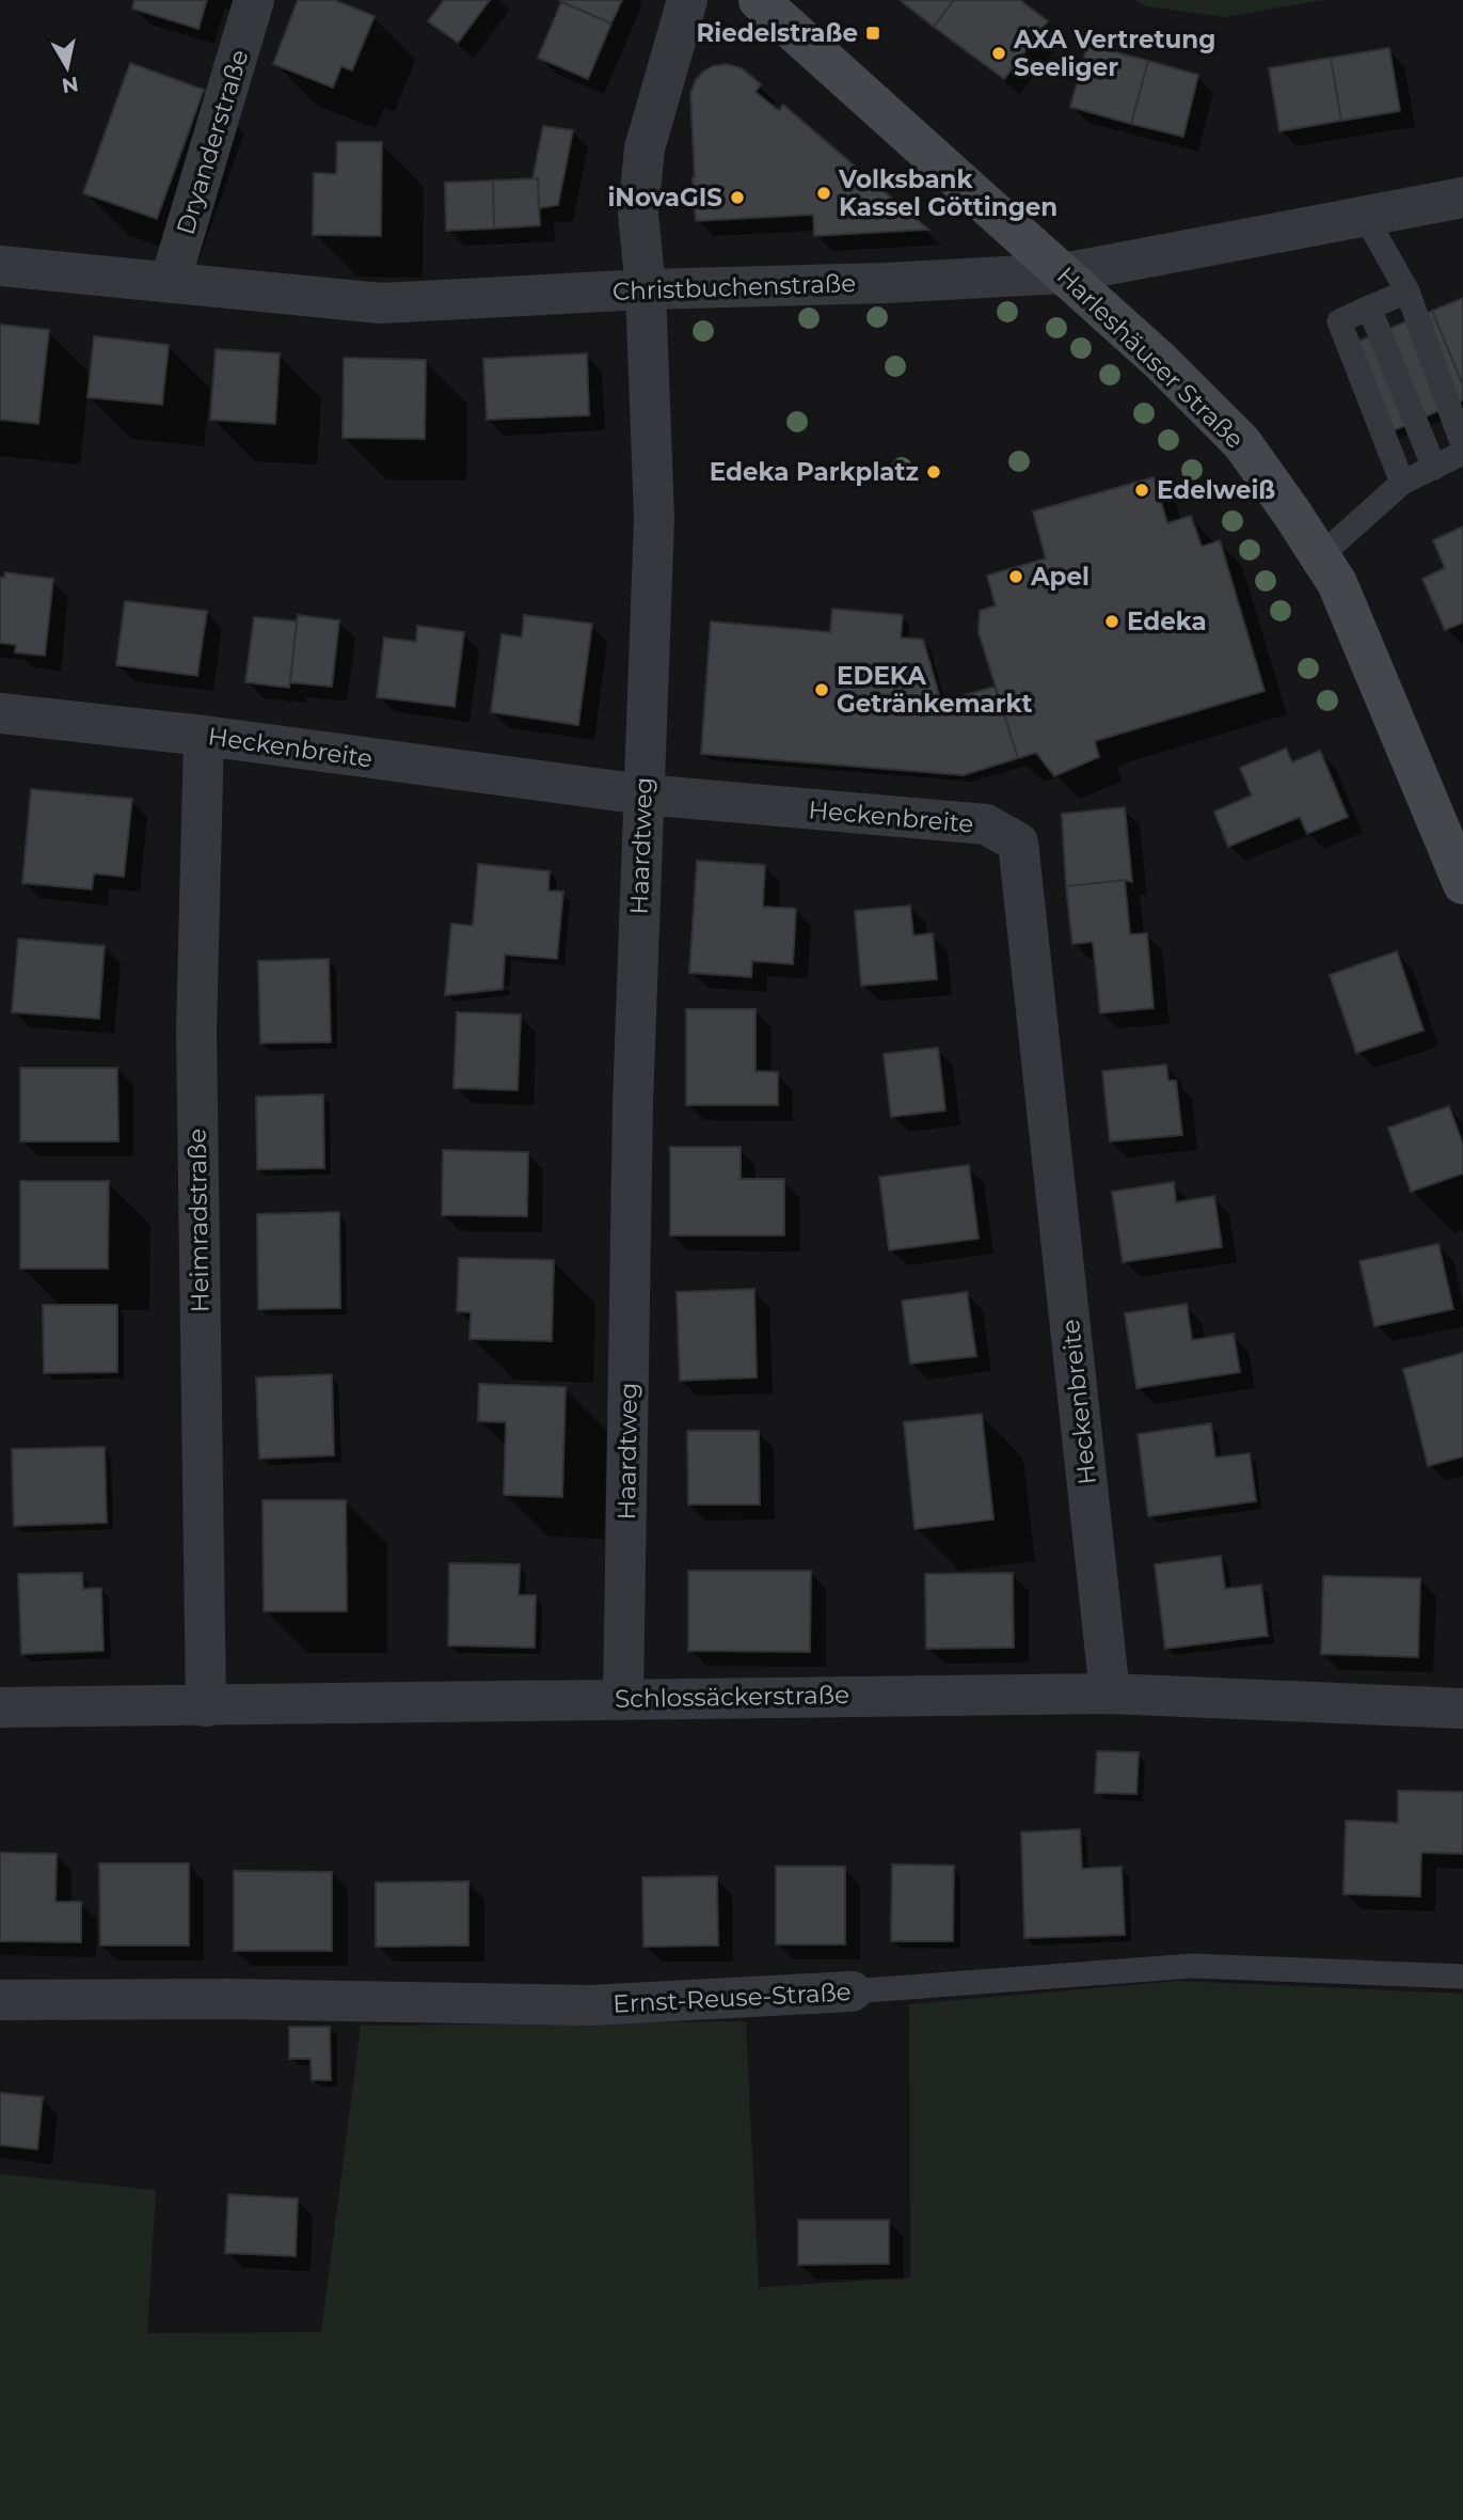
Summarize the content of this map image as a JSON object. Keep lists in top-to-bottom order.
{
  "streets": {
    "main road": ["Harleshäuser Straße"],
    "street": [
      "Dryanderstraße",
      "Christbuchenstraße",
      "Heckenbreite",
      "Haardtweg",
      "Heimradstraße",
      "Schlossäckerstraße",
      "Ernst-Reuse-Straße"
    ]
  },
  "crossings": [
    ["Dryanderstraße", "Christbuchenstraße"],
    ["Christbuchenstraße", "Harleshäuser Straße"],
    ["Christbuchenstraße", "Haardtweg"],
    ["Heckenbreite", "Haardtweg"],
    ["Heckenbreite", "Heimradstraße"],
    ["Heckenbreite", "Schlossäckerstraße"],
    ["Haardtweg", "Schlossäckerstraße"],
    ["Heimradstraße", "Schlossäckerstraße"]
  ],
  "places": {
    "transit": ["Riedelstraße"],
    "other": [
      "AXA Vertretung Seeliger",
      "Volksbank Kassel Göttingen",
      "iNovaGIS",
      "Edeka Parkplatz",
      "Edelweiß",
      "Apel",
      "Edeka",
      "EDEKA Getränkemarkt"
    ]
  },
  "north": "bottom"
}
